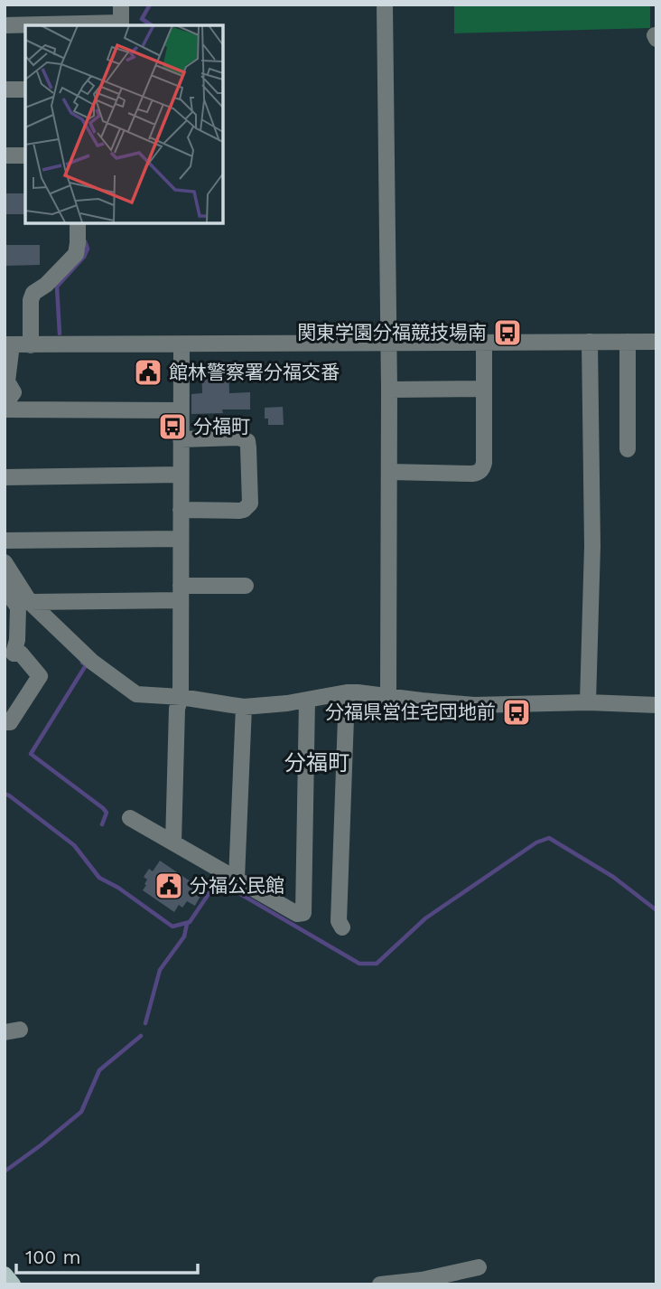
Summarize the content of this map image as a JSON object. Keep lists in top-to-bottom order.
{
  "districts": ["分福町"],
  "places": {
    "bus stop": ["関東学園分福競技場南", "分福町", "分福県営住宅団地前"],
    "public building": ["館林警察署分福交番", "分福公民館"]
  },
  "scale_bar": "100 m"
}
